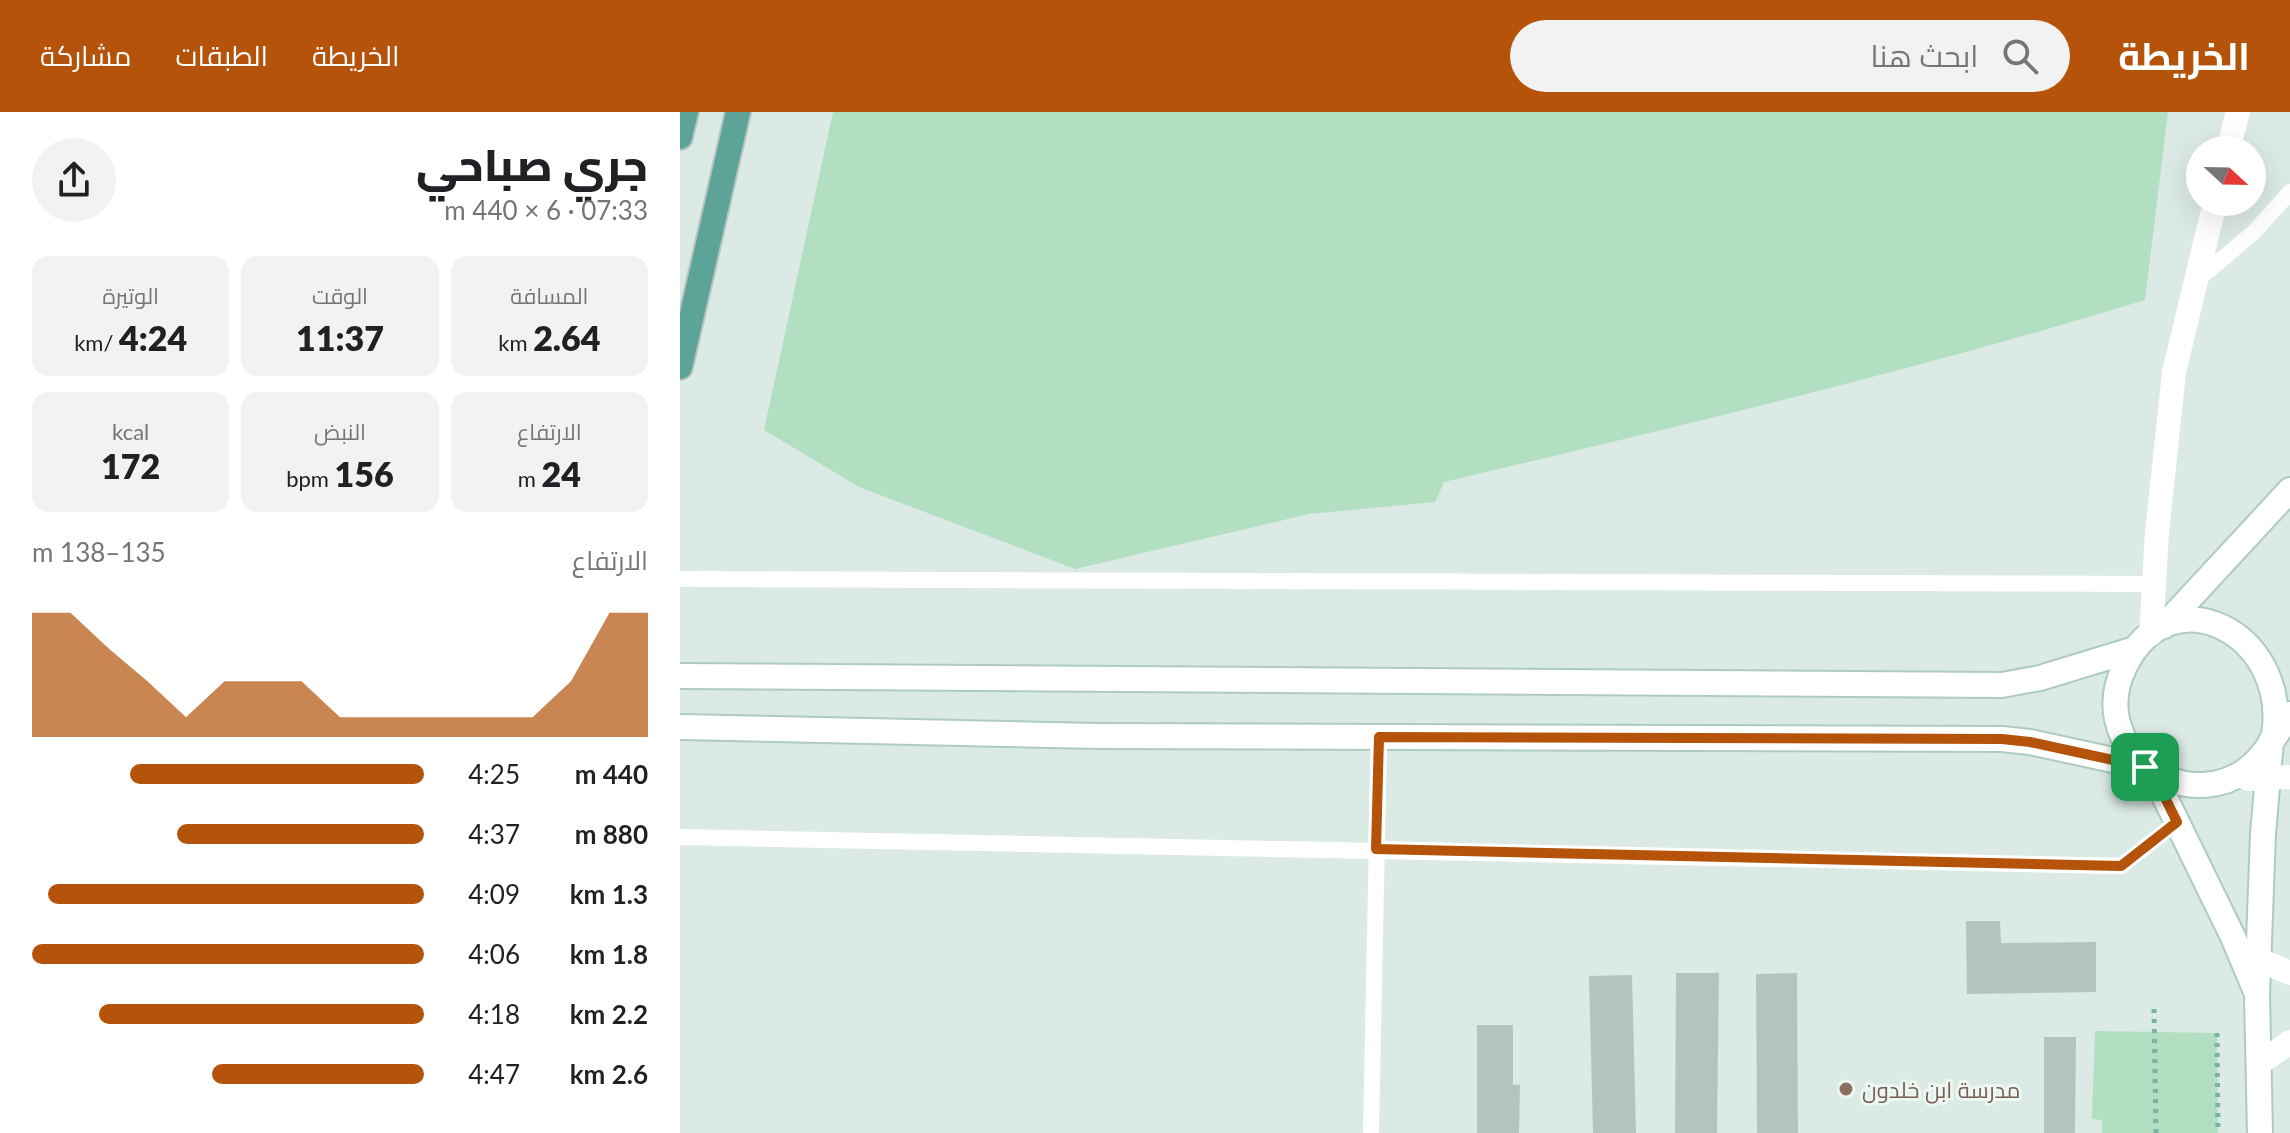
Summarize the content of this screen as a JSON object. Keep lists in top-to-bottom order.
{
  "places": ["مدرسة ابن خلدون"],
  "north": "right",
  "page": {
    "header": "الخريطة",
    "search": "ابحث هنا",
    "nav": ["الخريطة", "الطبقات", "مشاركة"],
    "heading": ["جري صباحي", "07:33 · 6 × 440 m"],
    "stats": [
      ["المسافة", "2.64 km"],
      ["الوقت", "11:37"],
      ["الوتيرة", "4:24 /km"],
      ["الارتفاع", "24 m"],
      ["النبض", "156 bpm"],
      ["kcal", "172"]
    ],
    "chart": ["الارتفاع", "135–138 m"],
    "list": [
      {
        "name": "440 m",
        "note": "4:25"
      },
      {
        "name": "880 m",
        "note": "4:37"
      },
      {
        "name": "1.3 km",
        "note": "4:09"
      },
      {
        "name": "1.8 km",
        "note": "4:06"
      },
      {
        "name": "2.2 km",
        "note": "4:18"
      },
      {
        "name": "2.6 km",
        "note": "4:47"
      }
    ]
  }
}
